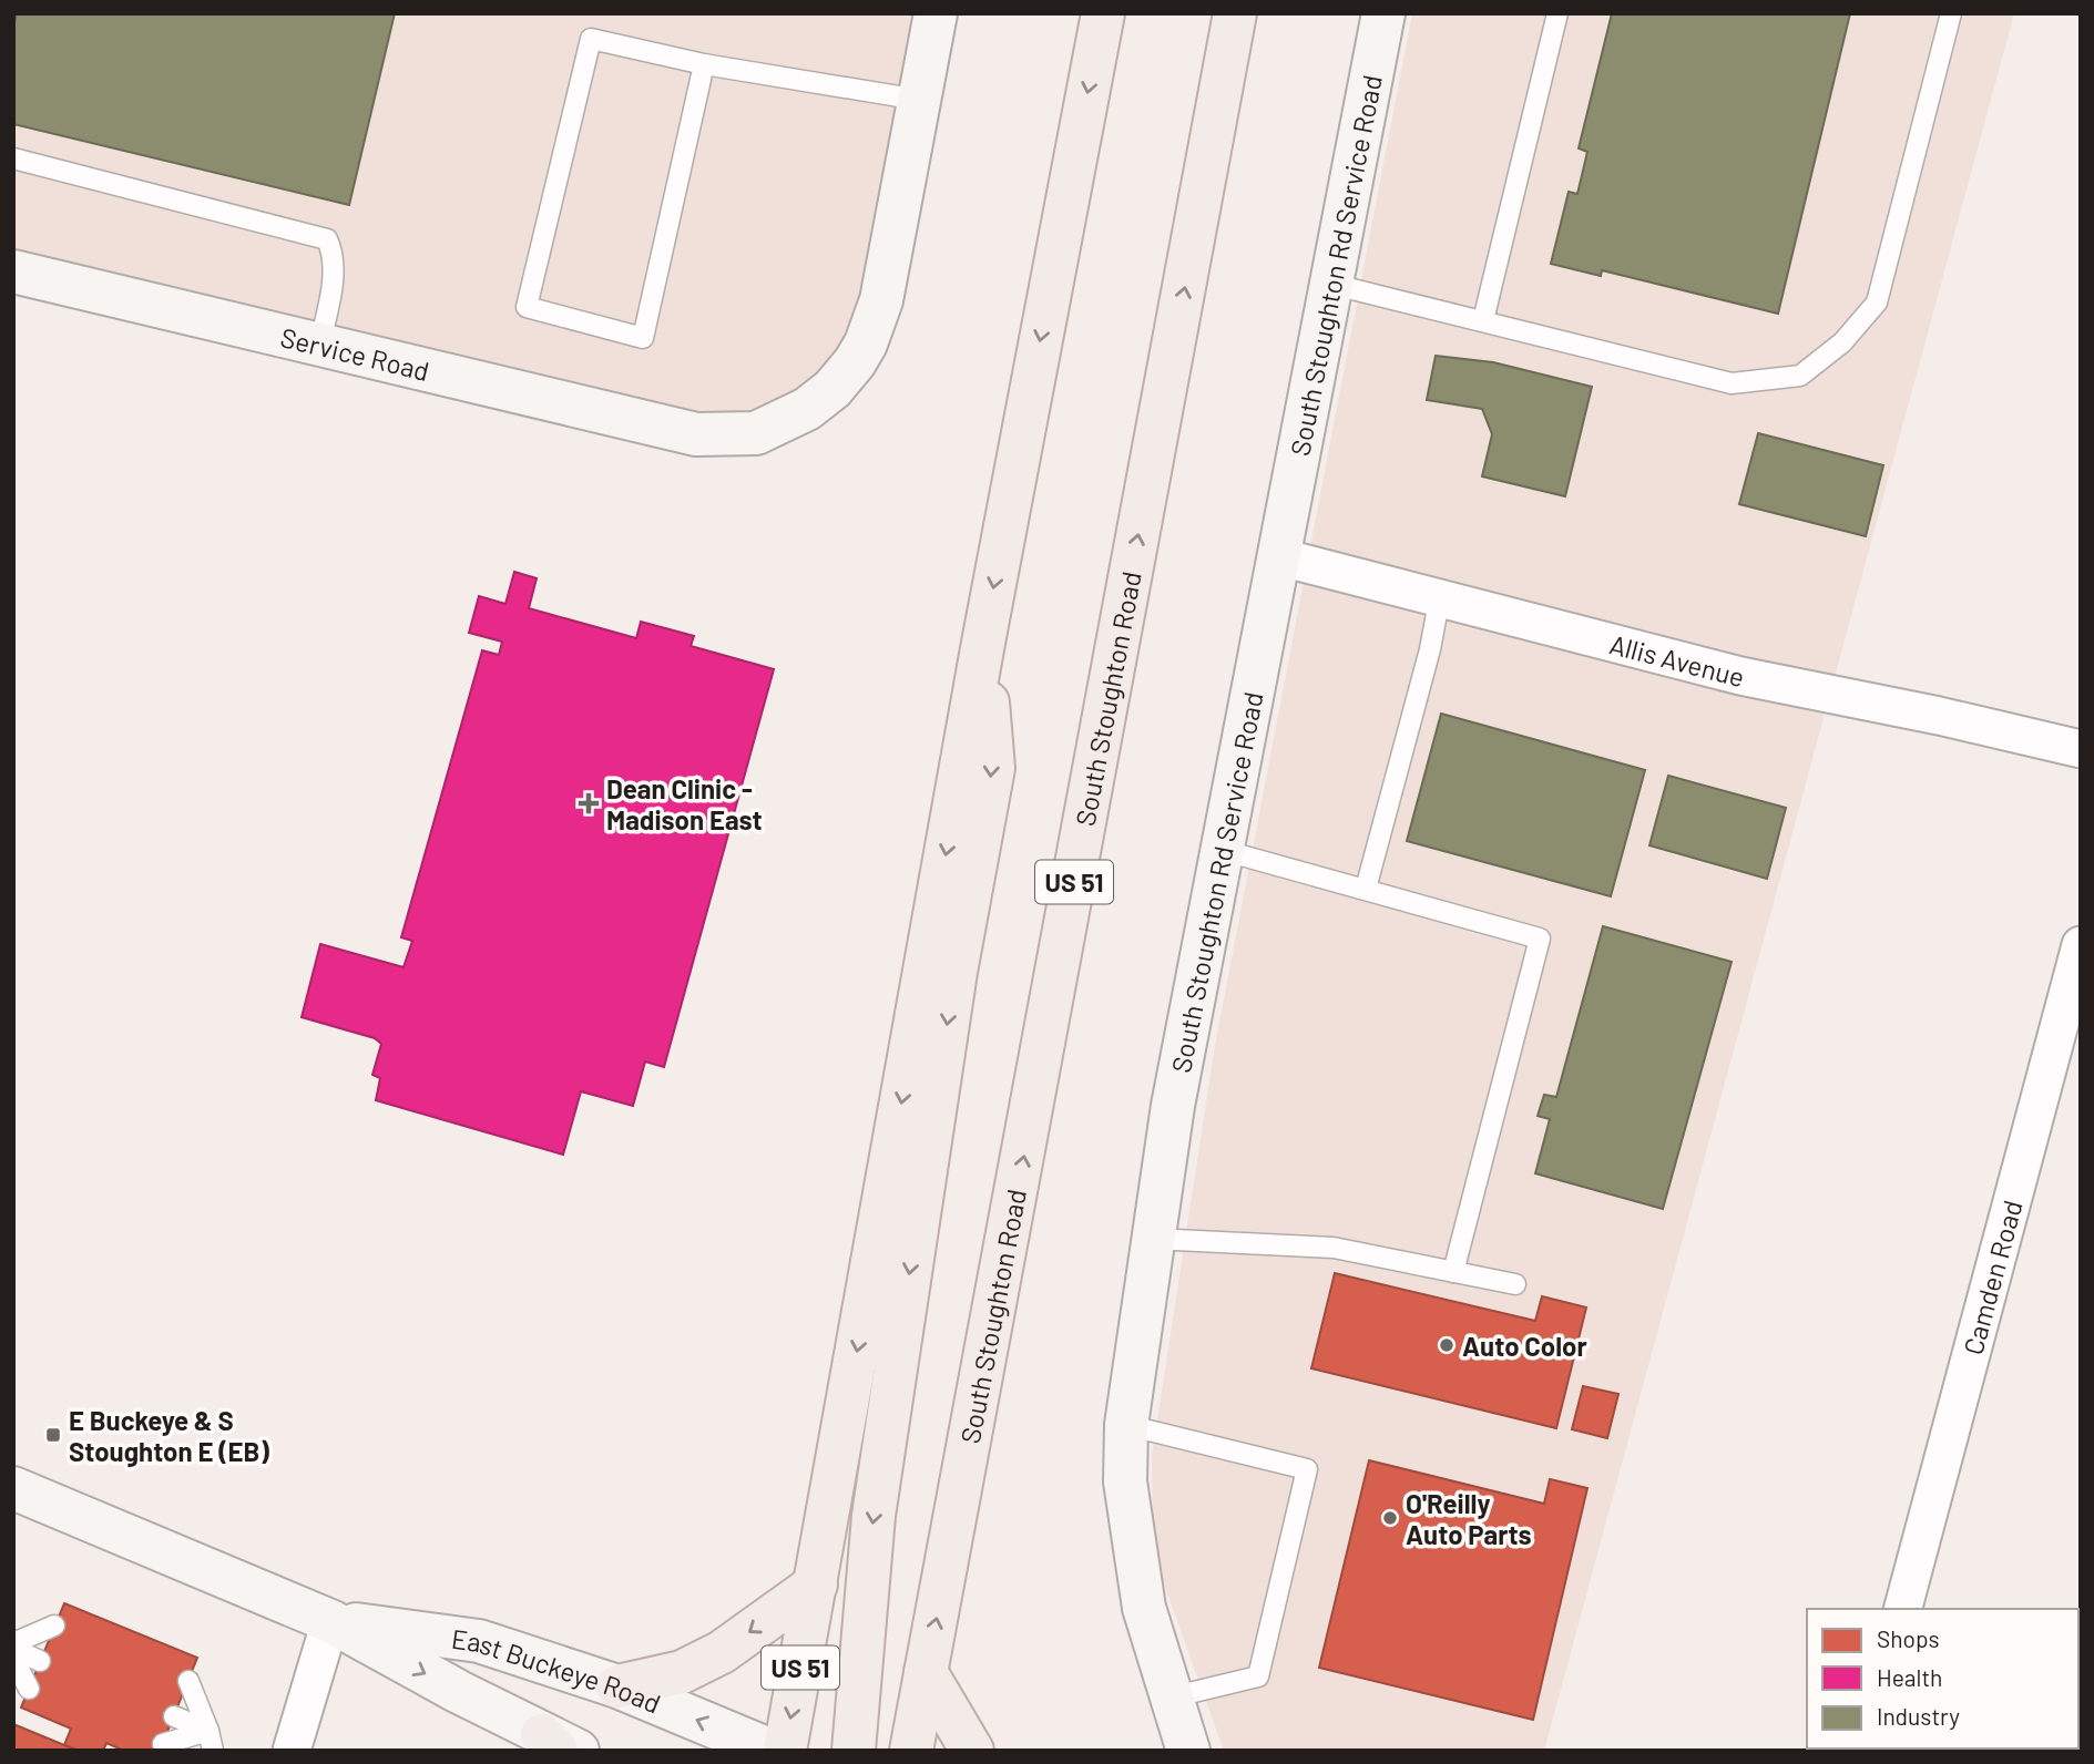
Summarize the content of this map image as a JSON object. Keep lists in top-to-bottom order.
{
  "streets": {
    "main road": ["South Stoughton Road", "US 51"],
    "street": [
      "South Stoughton Rd Service Road",
      "Service Road",
      "Allis Avenue",
      "Camden Road",
      "East Buckeye Road"
    ]
  },
  "crossings": [
    ["South Stoughton Rd Service Road", "Allis Avenue"]
  ],
  "places": {
    "health": ["Dean Clinic - Madison East"],
    "other": ["Auto Color", "O'Reilly Auto Parts"],
    "transit": ["E Buckeye & S Stoughton E (EB)"]
  },
  "legend": ["Shops", "Health", "Industry"]
}
